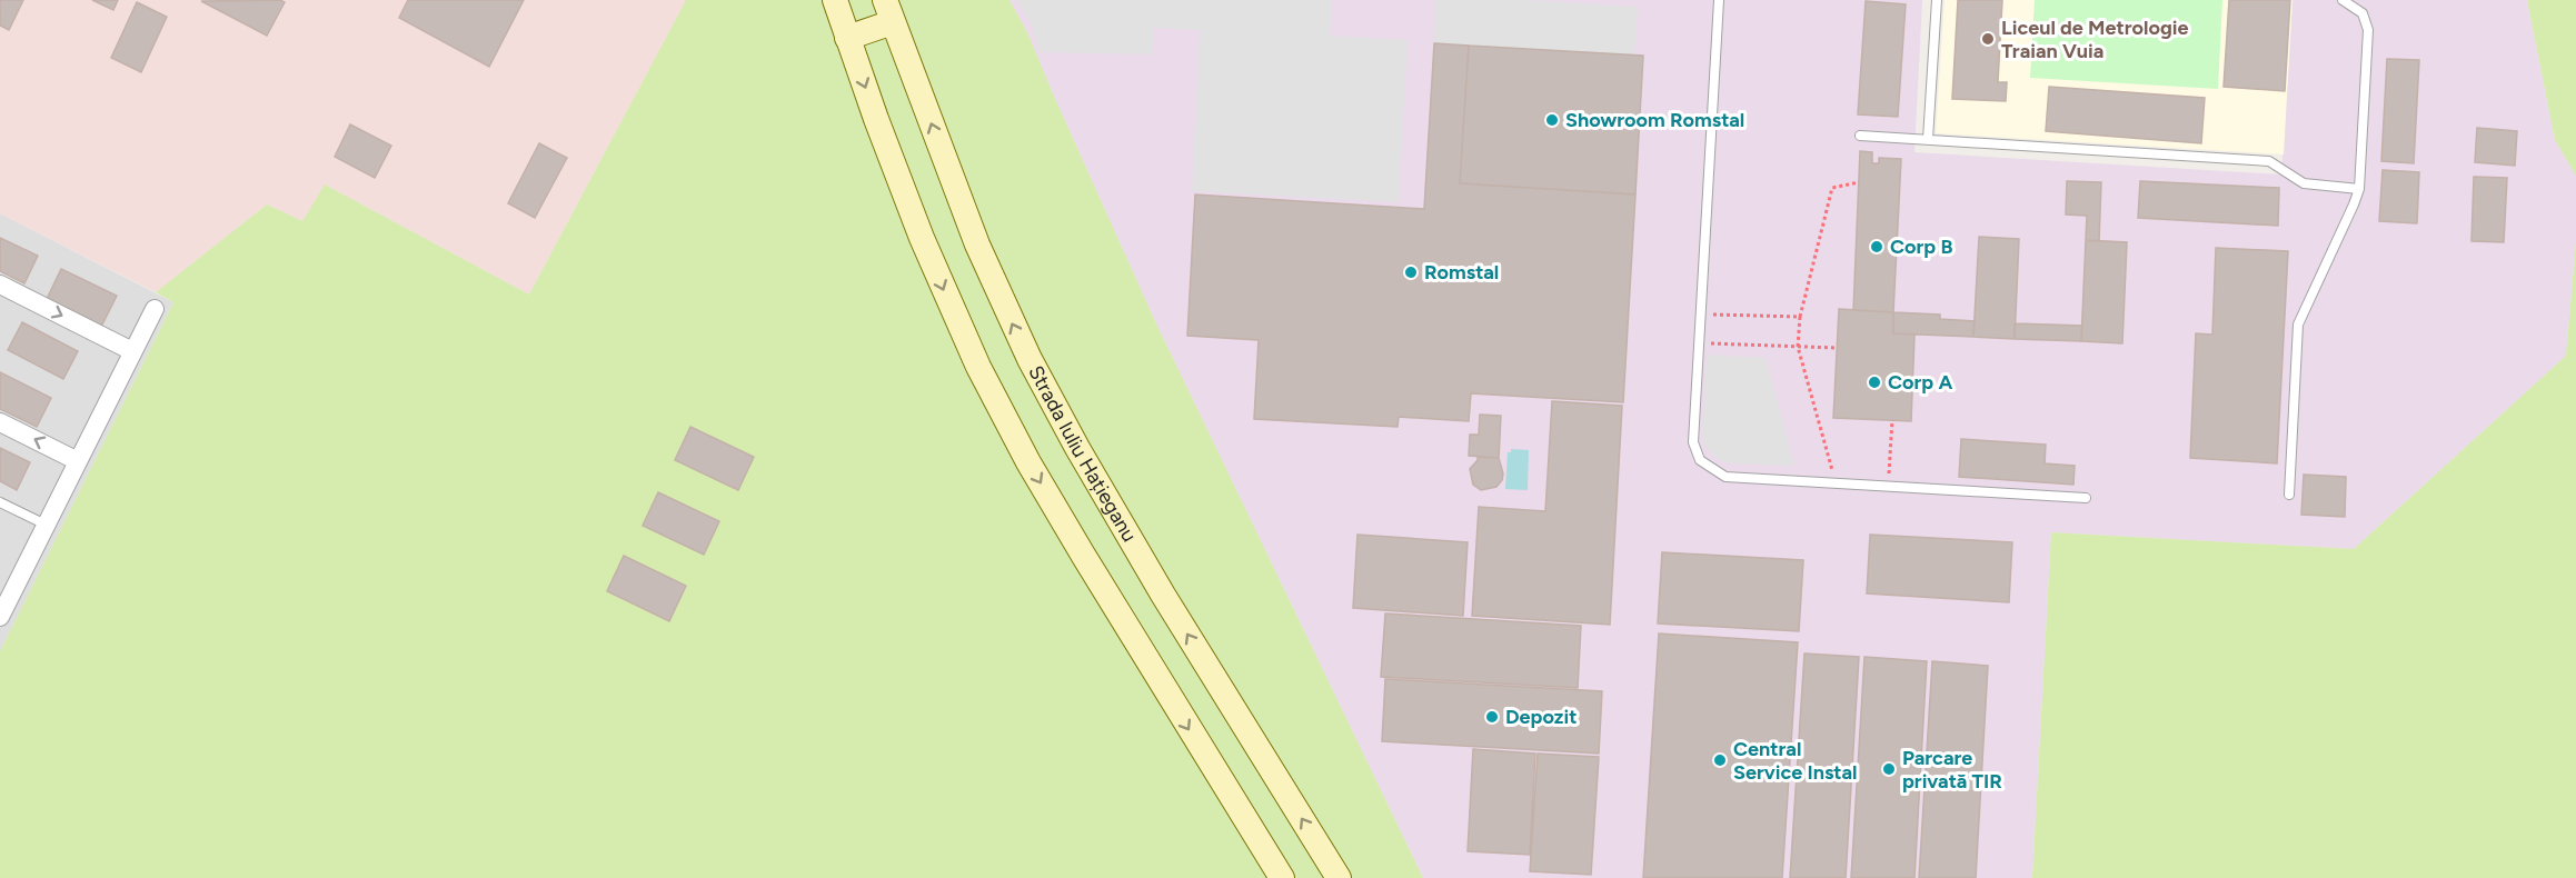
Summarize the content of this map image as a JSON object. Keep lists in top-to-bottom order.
{
  "streets": {
    "main road": ["Strada Iuliu Hațieganu"]
  },
  "places": [
    "Liceul de Metrologie Traian Vuia",
    "Showroom Romstal",
    "Corp B",
    "Romstal",
    "Corp A",
    "Depozit",
    "Central Service Instal",
    "Parcare privată TIR"
  ]
}
